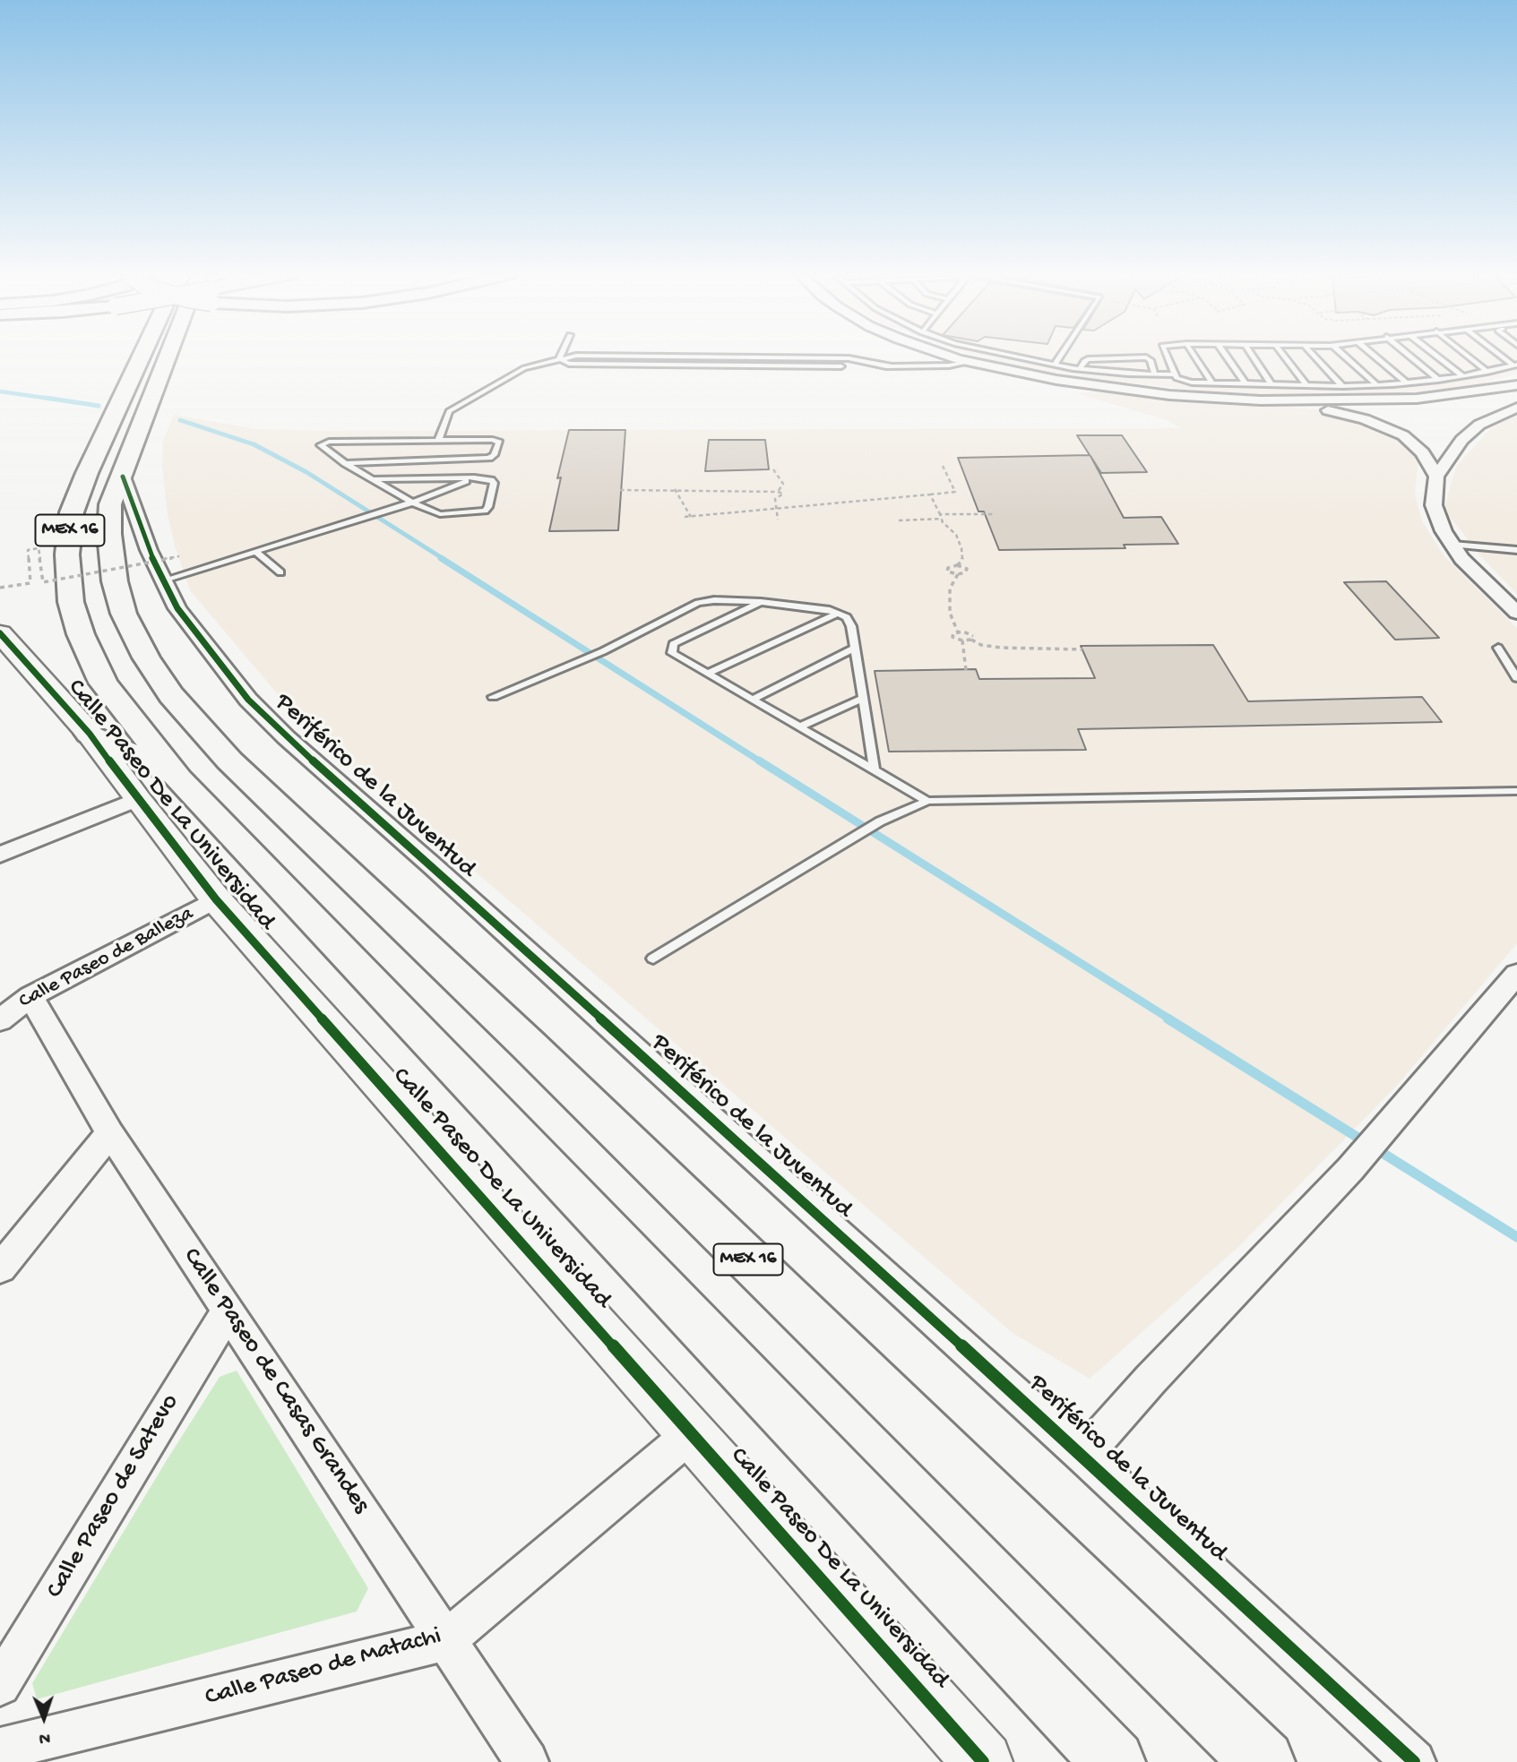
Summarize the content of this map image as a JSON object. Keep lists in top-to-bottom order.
{
  "streets": {
    "main road": ["MEX 16"],
    "street": [
      "Periférico de la Juventud",
      "Calle Paseo De La Universidad",
      "Calle Paseo de Balleza",
      "Calle Paseo de Casas Grandes",
      "Calle Paseo de Satevo",
      "Calle Paseo de Matachi"
    ]
  },
  "crossings": [
    ["MEX 16", "Periférico de la Juventud"],
    ["Calle Paseo De La Universidad", "Calle Paseo de Balleza"],
    ["Calle Paseo De La Universidad", "Calle Paseo de Matachi"],
    ["Calle Paseo de Balleza", "Calle Paseo de Casas Grandes"],
    ["Calle Paseo de Casas Grandes", "Calle Paseo de Satevo"],
    ["Calle Paseo de Casas Grandes", "Calle Paseo de Matachi"]
  ],
  "north": "bottom"
}
